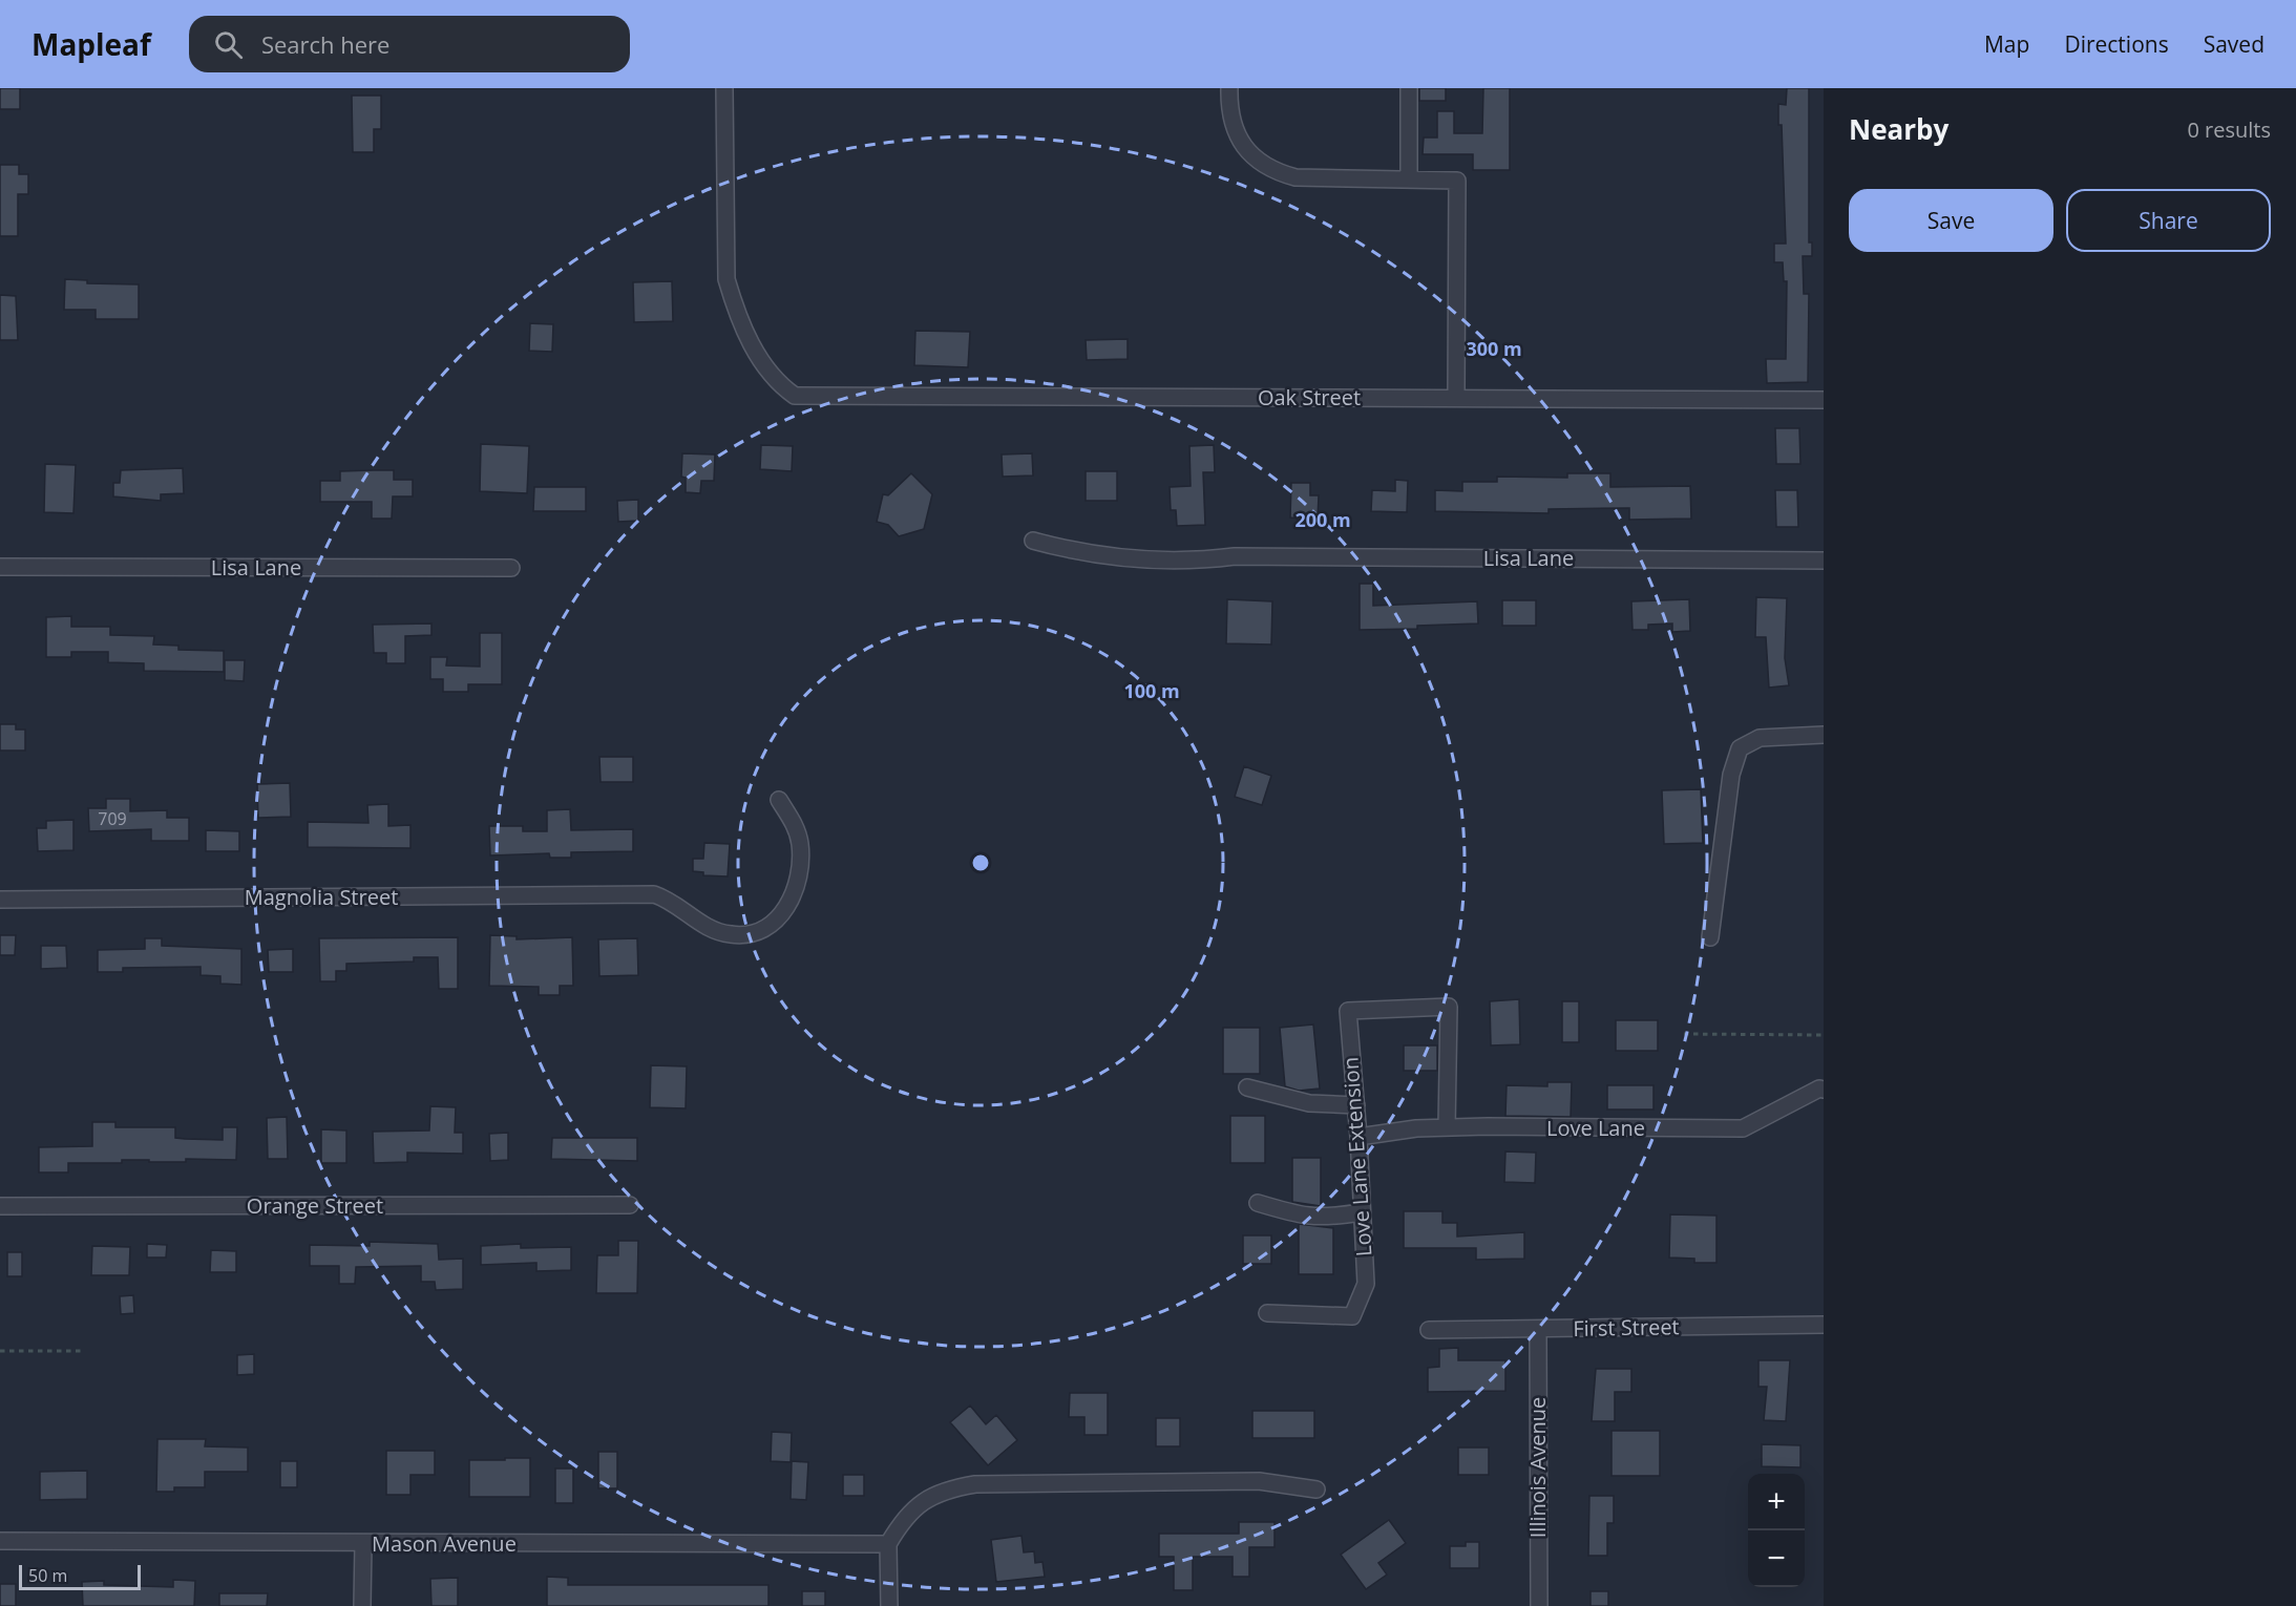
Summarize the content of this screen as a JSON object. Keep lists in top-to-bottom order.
{
  "streets": {
    "street": [
      "Oak Street",
      "Lisa Lane",
      "Magnolia Street",
      "Love Lane",
      "Love Lane Extension",
      "Orange Street",
      "First Street",
      "Illinois Avenue",
      "Mason Avenue"
    ]
  },
  "crossings": [
    ["Love Lane", "Love Lane Extension"],
    ["First Street", "Illinois Avenue"]
  ],
  "house_numbers": ["709"],
  "scale_bar": "50 m",
  "page": {
    "header": "Mapleaf",
    "search": "Search here",
    "nav": ["Map", "Directions", "Saved"],
    "heading": ["Nearby", "0 results"],
    "buttons": ["Save", "Share"],
    "map_buttons": ["+", "−"],
    "scale": "50 m"
  },
  "rings": ["300 m", "200 m", "100 m"]
}
